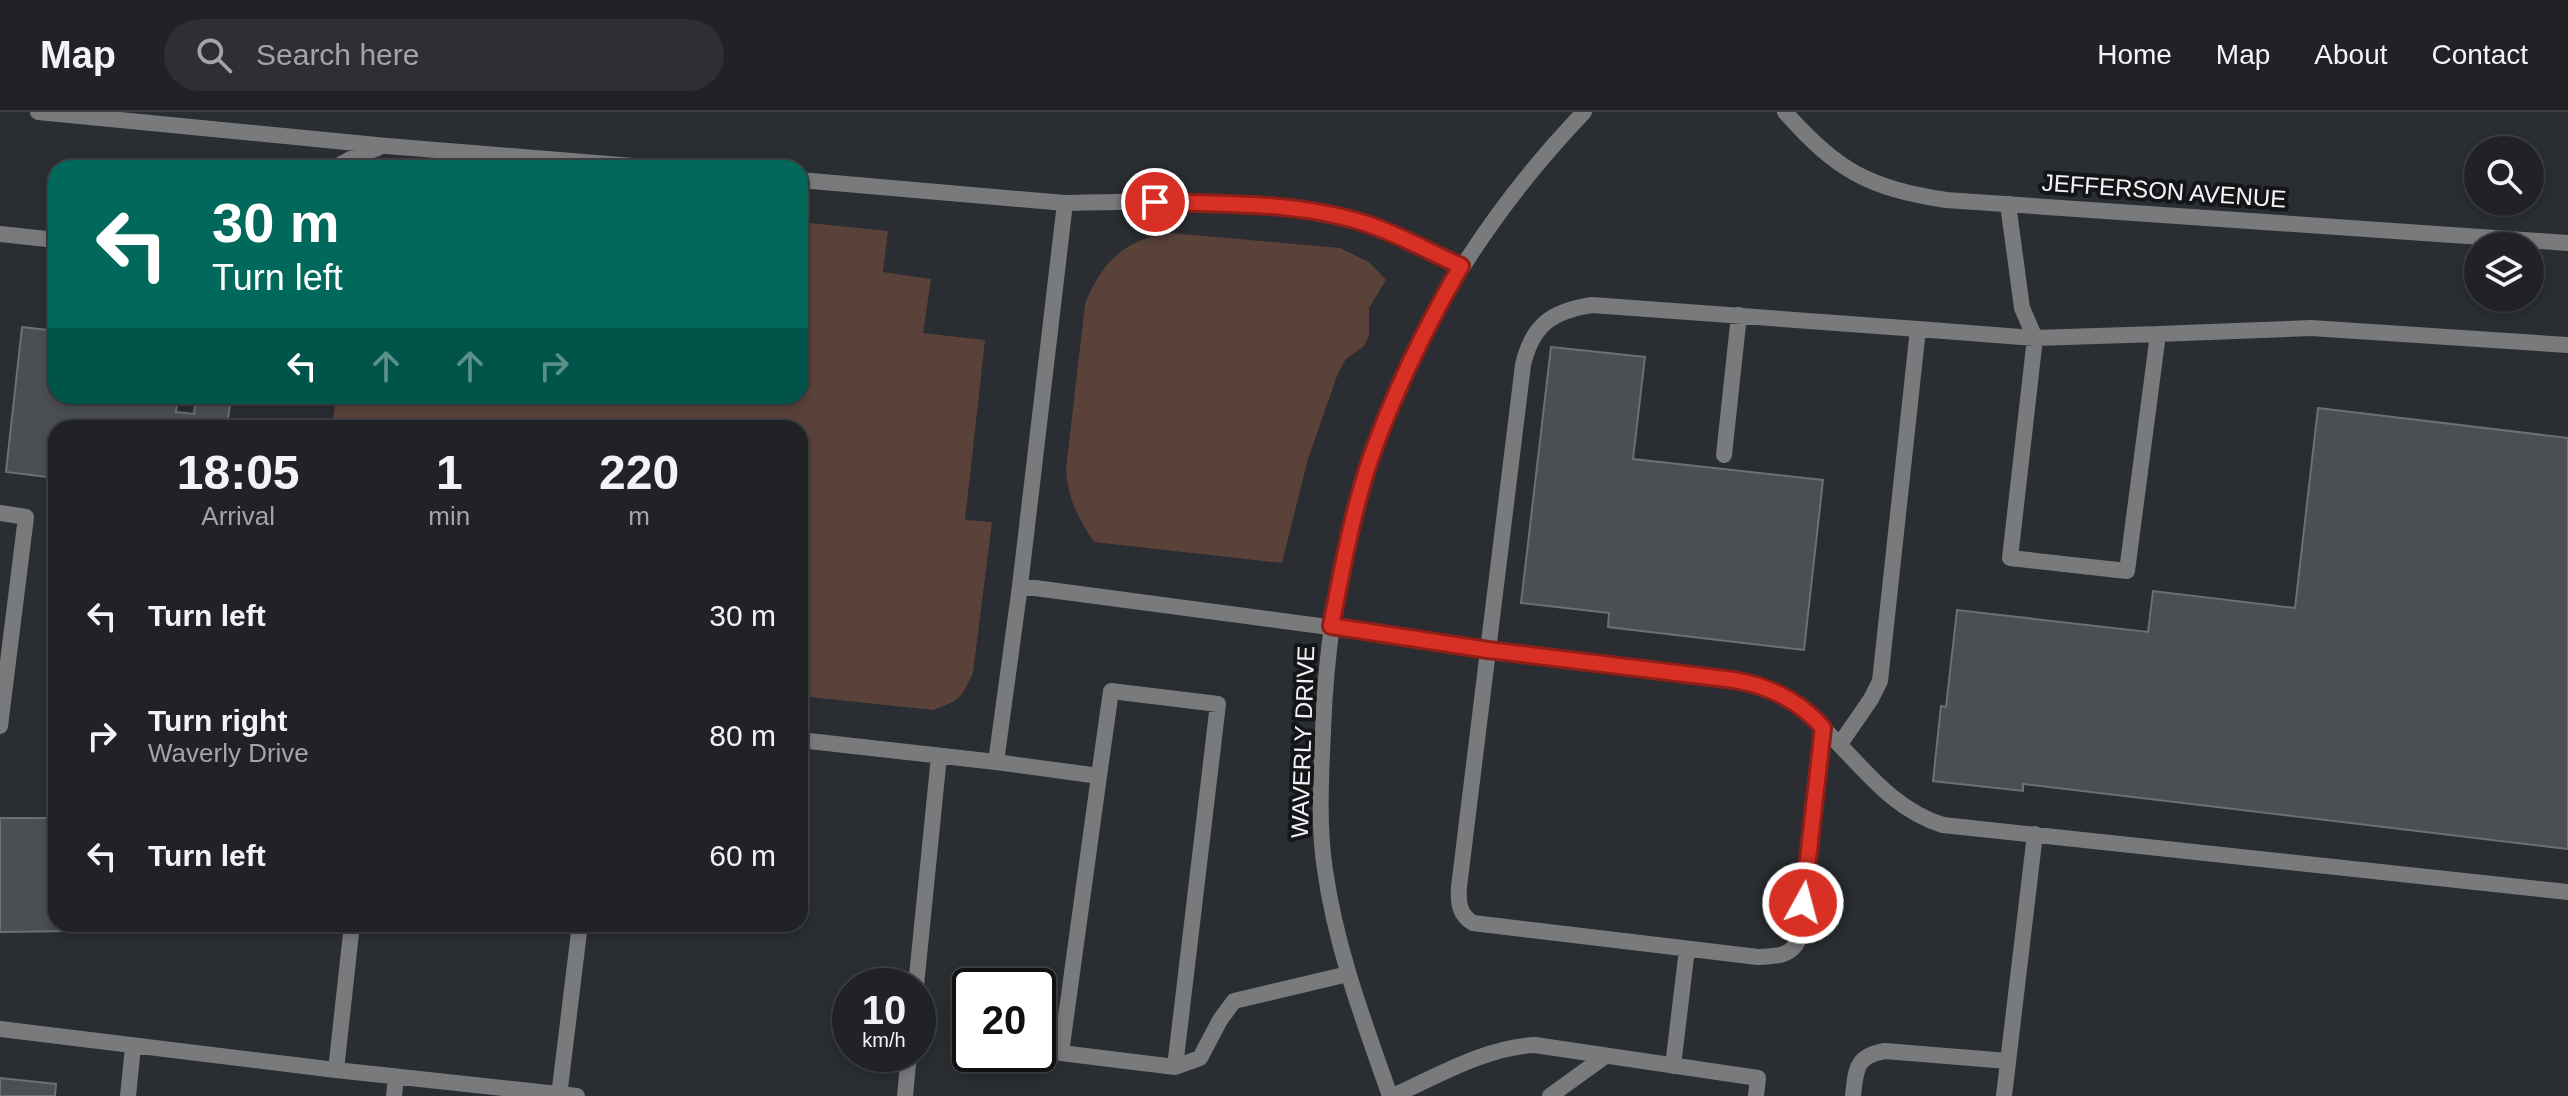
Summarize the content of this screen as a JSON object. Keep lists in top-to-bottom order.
{
  "streets": {
    "street": ["JEFFERSON AVENUE", "WAVERLY DRIVE"]
  },
  "page": {
    "header": "Map",
    "search": "Search here",
    "nav": [
      "Home",
      "Map",
      "About",
      "Contact"
    ],
    "turn": ["30 m", "Turn left"],
    "eta": [
      "18:05",
      "Arrival",
      "1",
      "min",
      "220",
      "m"
    ],
    "list": [
      {
        "name": "Turn left",
        "value": "30 m"
      },
      {
        "name": "Turn right",
        "note": "Waverly Drive",
        "value": "80 m"
      },
      {
        "name": "Turn left",
        "value": "60 m"
      }
    ],
    "speed": "10 km/h",
    "limit": "20"
  }
}
